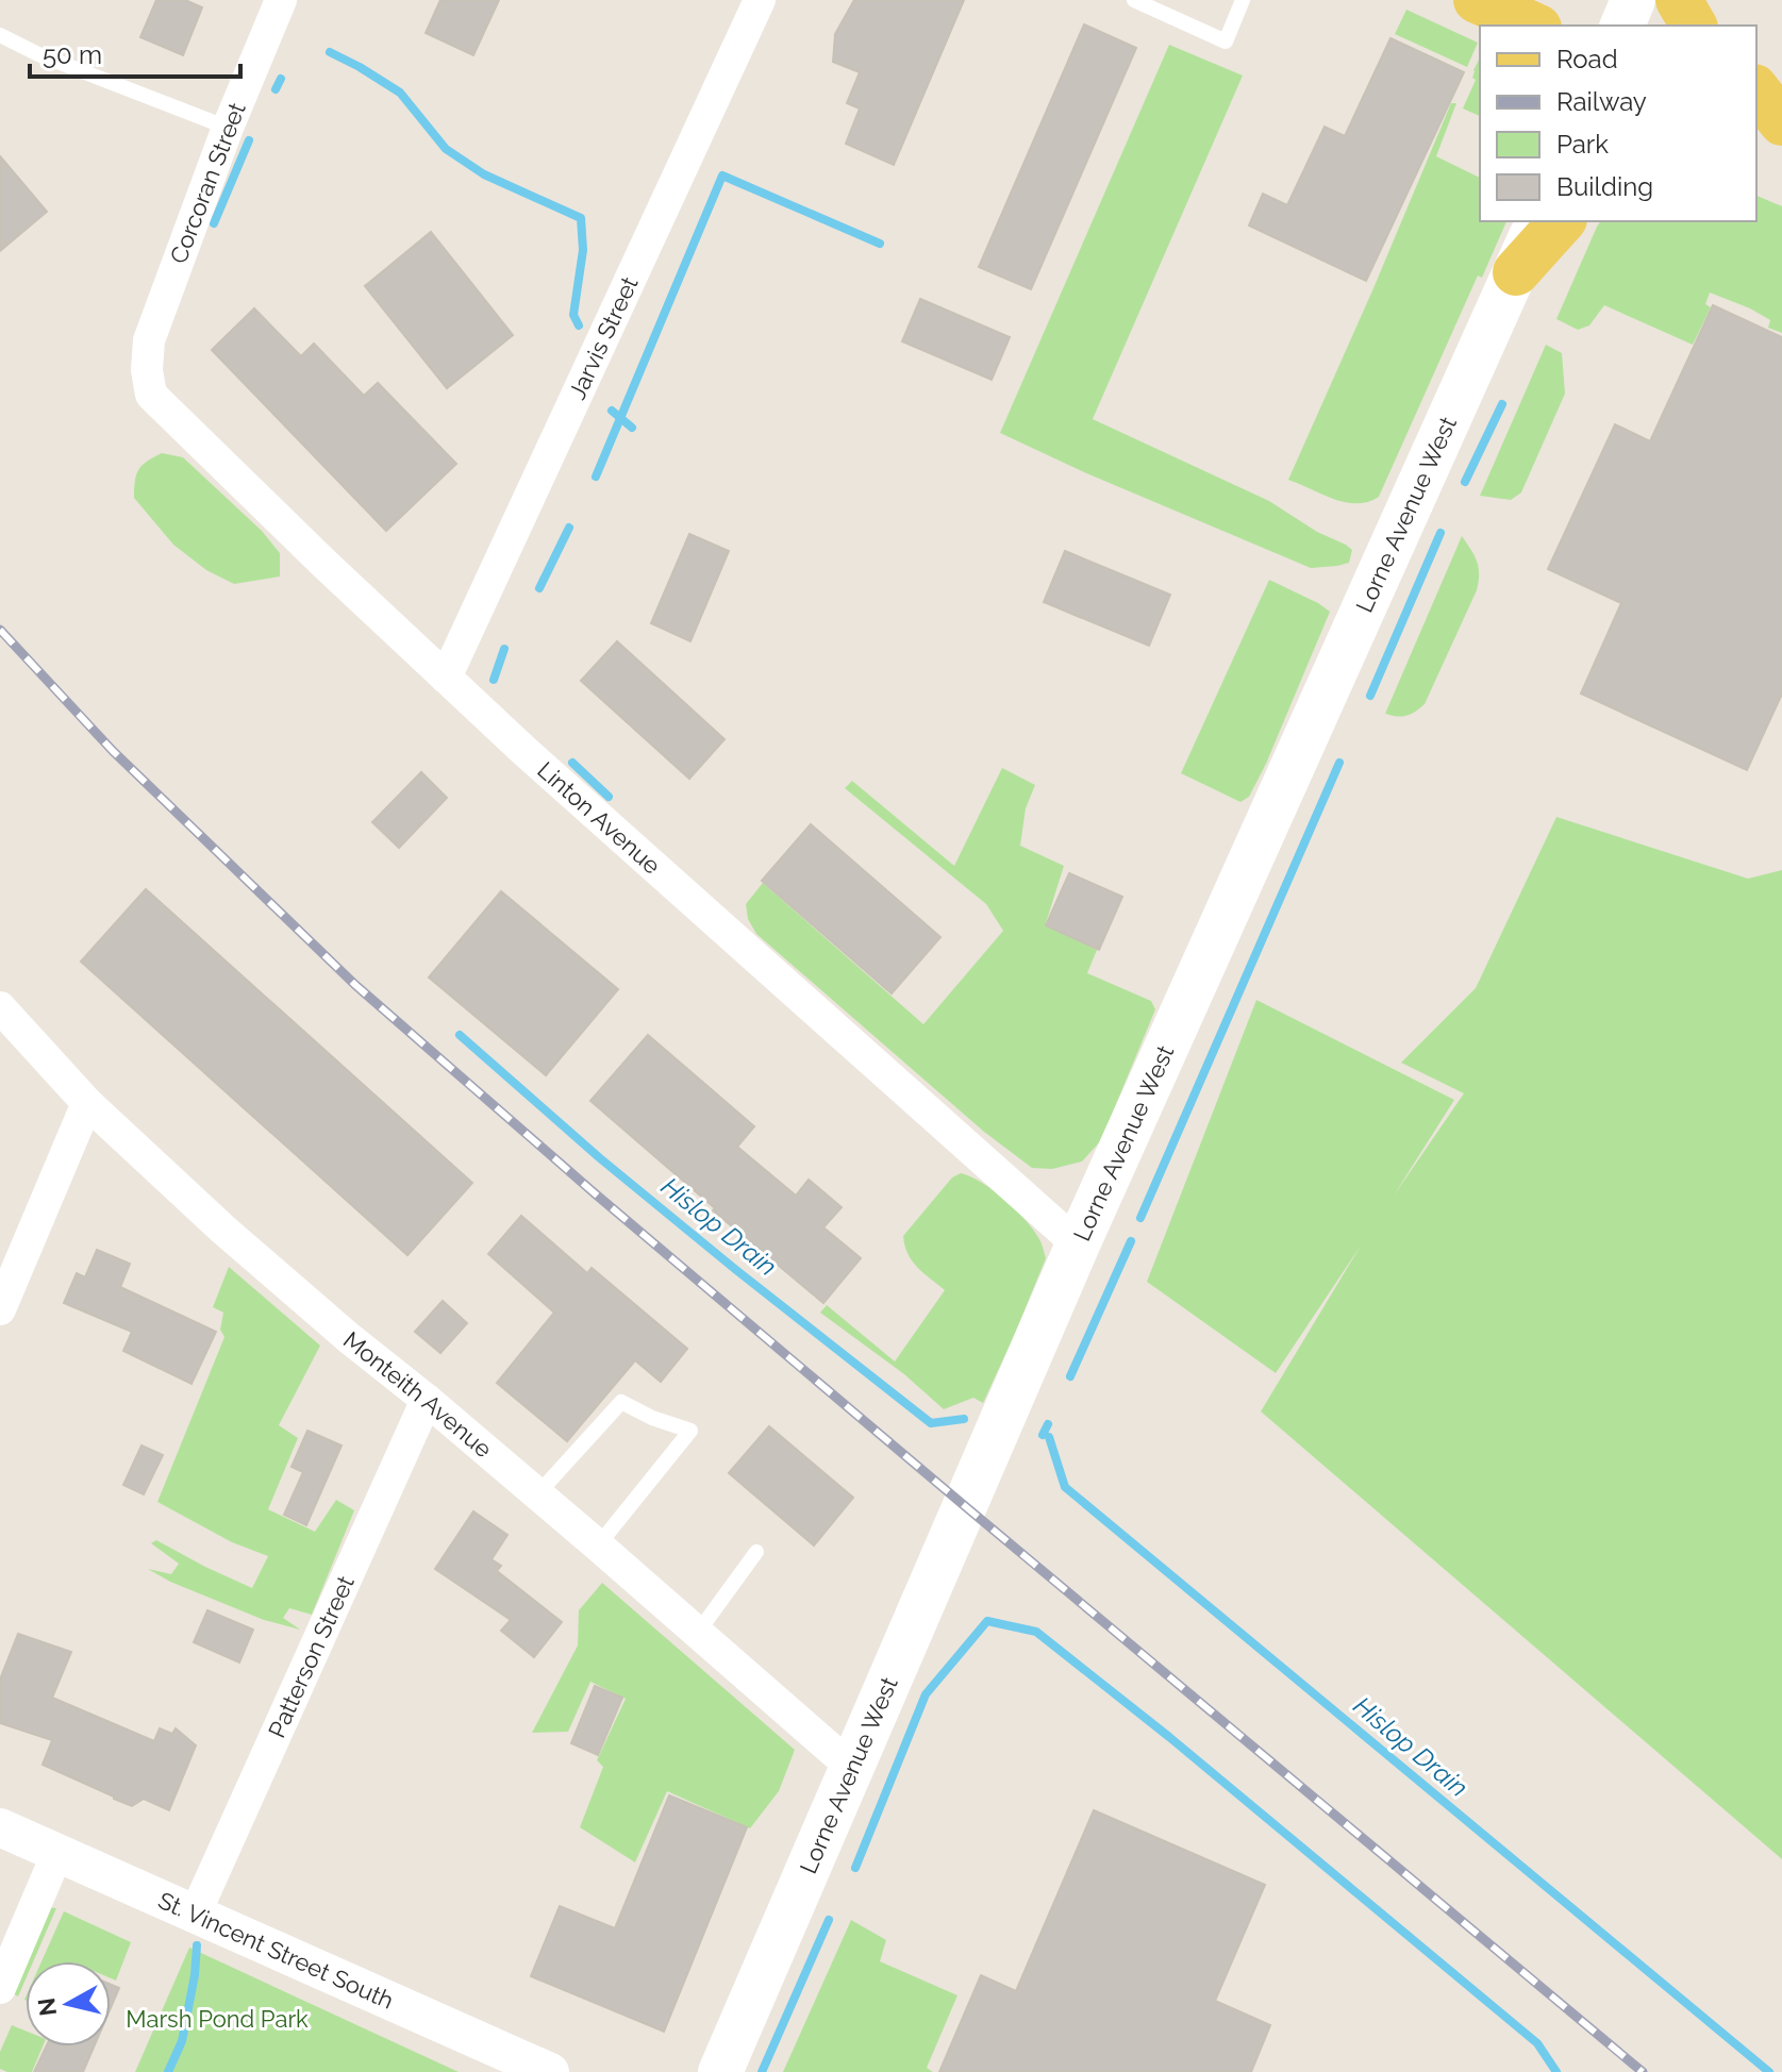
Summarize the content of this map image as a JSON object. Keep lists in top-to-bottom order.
{
  "streets": {
    "main road": ["Lorne Avenue West"],
    "street": [
      "Corcoran Street",
      "Jarvis Street",
      "Linton Avenue",
      "Monteith Avenue",
      "Patterson Street",
      "St. Vincent Street South"
    ]
  },
  "crossings": [
    ["Corcoran Street", "Linton Avenue"],
    ["Jarvis Street", "Linton Avenue"],
    ["Lorne Avenue West", "Linton Avenue"],
    ["Lorne Avenue West", "Monteith Avenue"],
    ["Monteith Avenue", "Patterson Street"],
    ["Patterson Street", "St. Vincent Street South"]
  ],
  "water": ["Hislop Drain"],
  "parks": ["Marsh Pond Park"],
  "legend": [
    "Road",
    "Railway",
    "Park",
    "Building"
  ],
  "scale_bar": "50 m",
  "north": "left"
}
